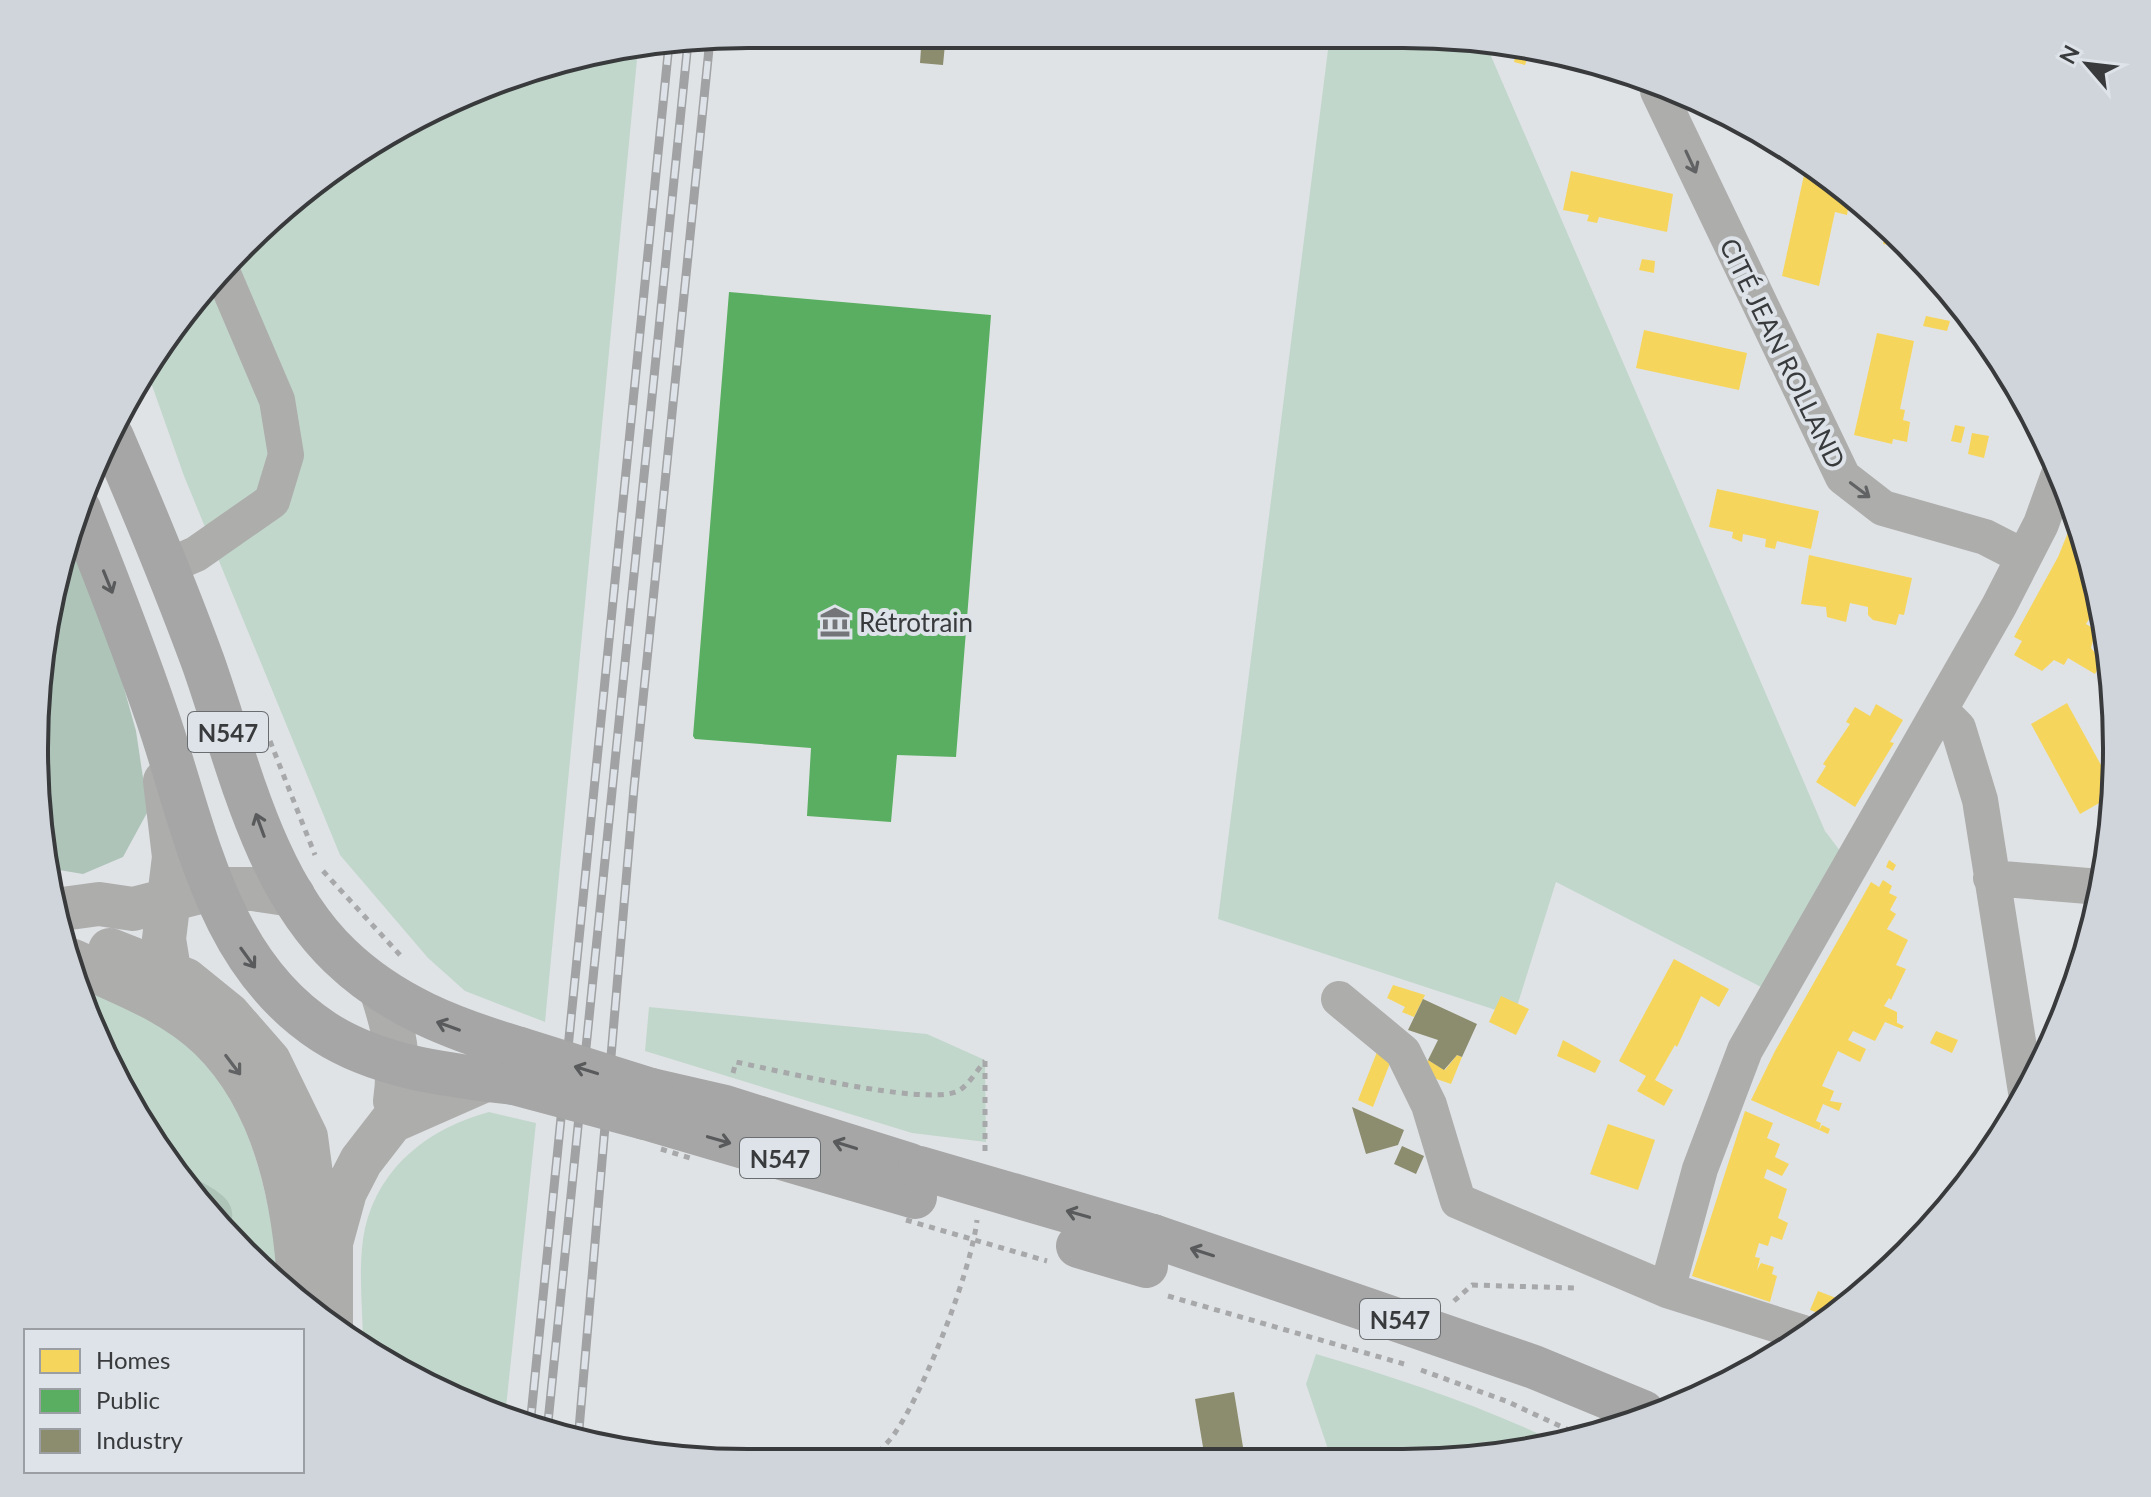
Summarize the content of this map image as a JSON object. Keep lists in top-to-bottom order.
{
  "streets": {
    "main road": ["N547"],
    "street": ["CITÉ JEAN ROLLAND"]
  },
  "one_way": ["CITÉ JEAN ROLLAND"],
  "places": {
    "museum": ["Rétrotrain"]
  },
  "legend": ["Homes", "Public", "Industry"],
  "north": "top left"
}
